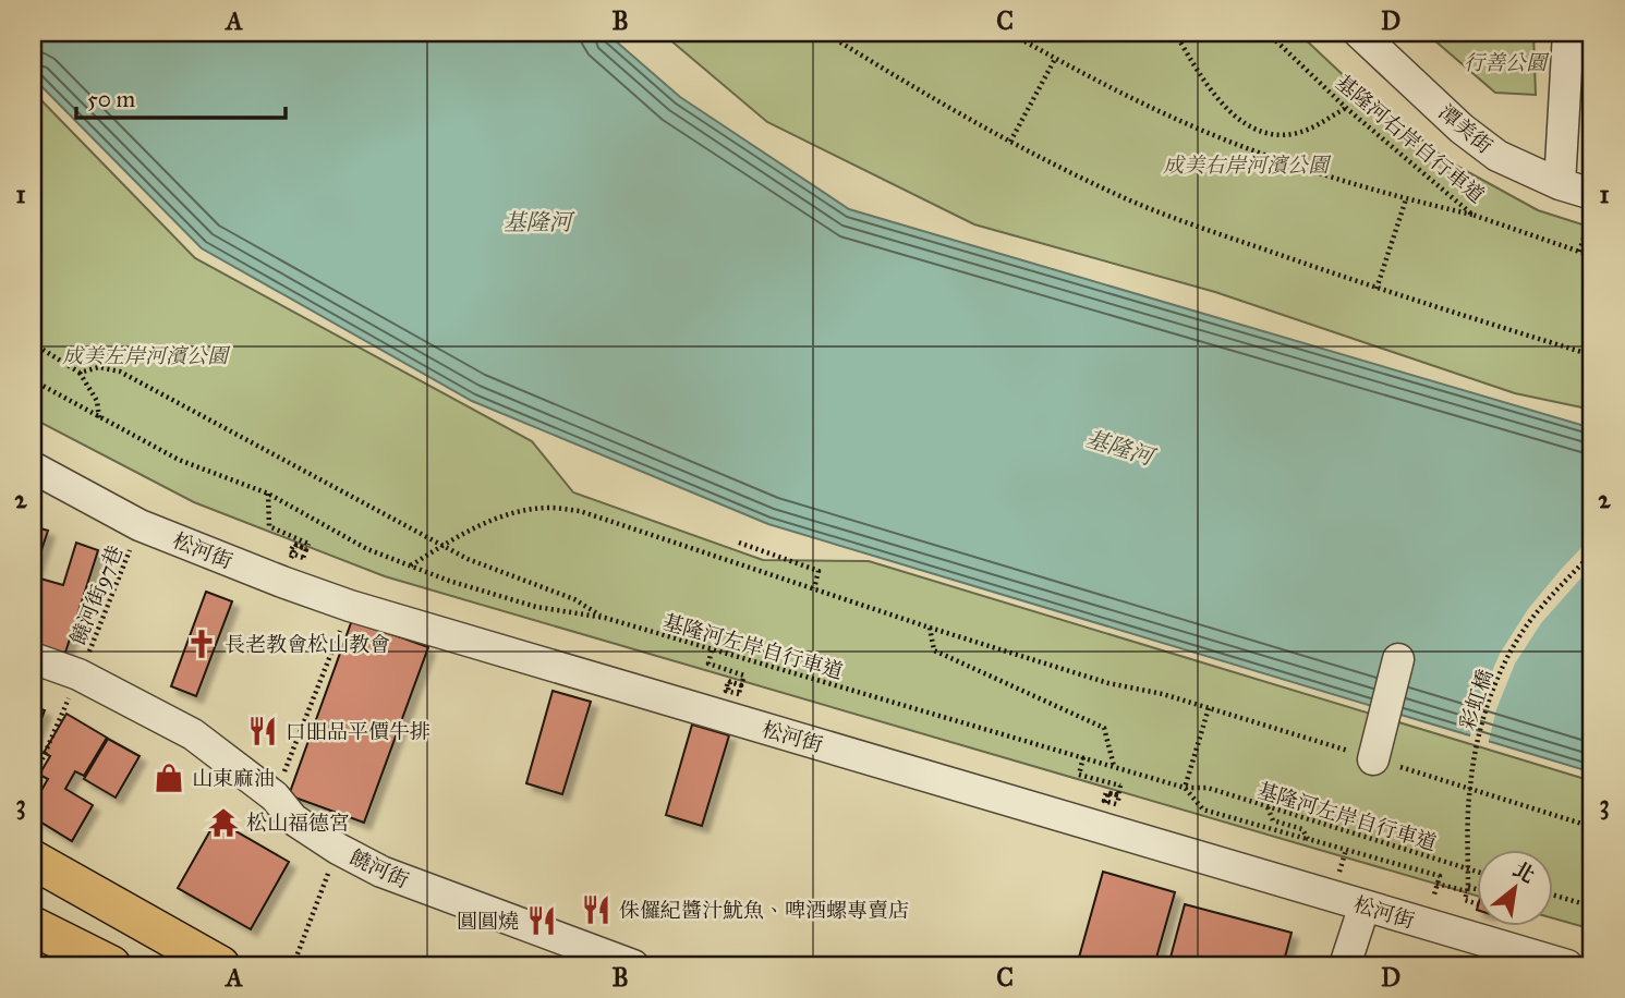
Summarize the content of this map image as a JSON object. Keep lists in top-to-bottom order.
{
  "streets": {
    "street": ["潭美街", "松河街", "饒河街"],
    "path": [
      "基隆河右岸自行車道",
      "饒河街97巷",
      "基隆河左岸自行車道",
      "彩虹橋"
    ]
  },
  "crossings": [
    ["松河街", "饒河街97巷"],
    ["饒河街97巷", "饒河街"]
  ],
  "water": ["基隆河"],
  "parks": ["行善公園", "成美右岸河濱公園", "成美左岸河濱公園"],
  "places": {
    "church": ["長老教會松山教會"],
    "restaurant": ["口昍品平價牛排", "侏儸紀醬汁魷魚、啤酒螺專賣店", "圓圓燒"],
    "shop": ["山東麻油"],
    "temple": ["松山福德宮"]
  },
  "scale_bar": "50 m",
  "north": "top right",
  "grid": {
    "columns": [
      "A",
      "B",
      "C",
      "D"
    ],
    "rows": ["1", "2", "3"]
  }
}
